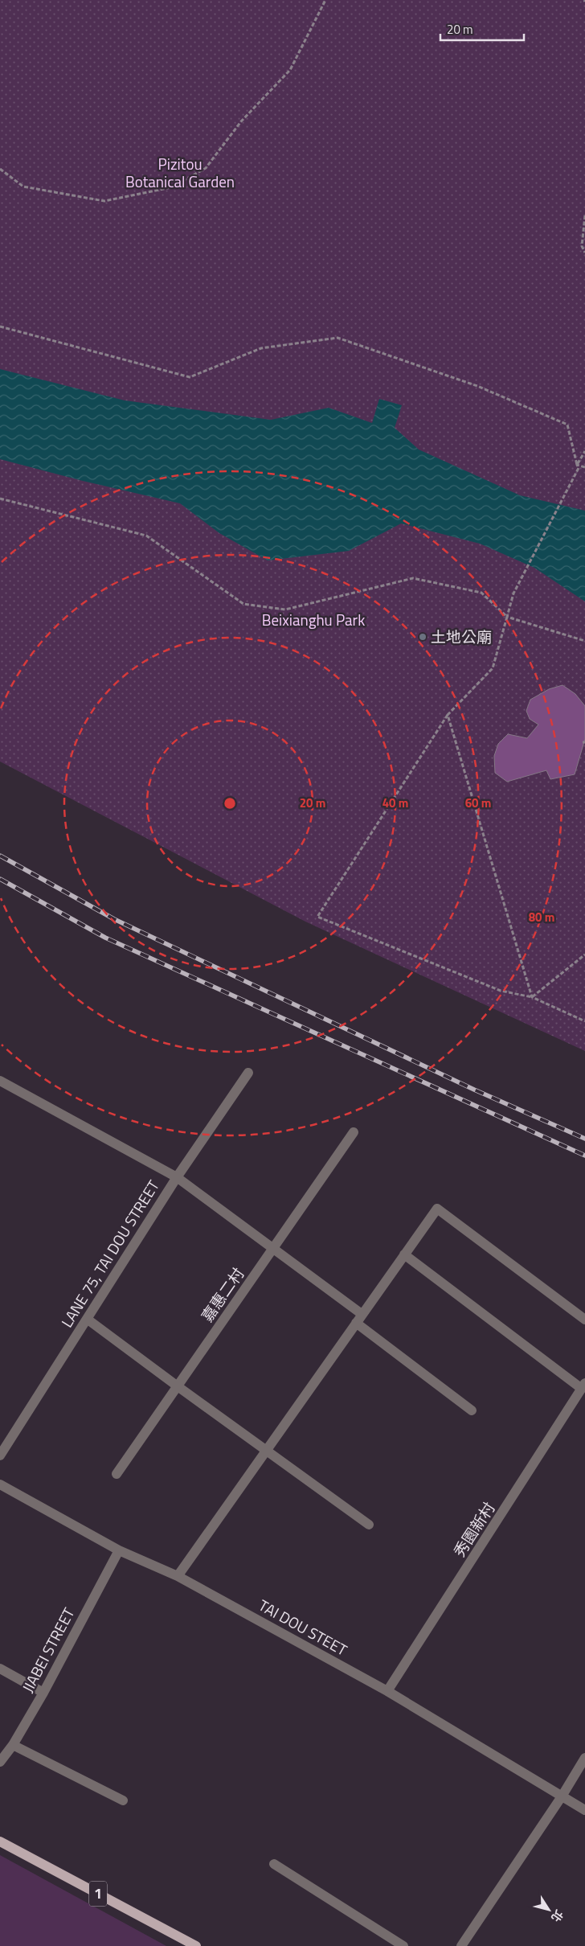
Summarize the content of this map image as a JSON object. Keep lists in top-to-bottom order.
{
  "streets": {
    "main road": ["1"],
    "street": [
      "LANE 75, TAI DOU STREET",
      "嘉惠二村",
      "秀園新村",
      "TAI DOU STEET",
      "JIABEI STREET"
    ]
  },
  "crossings": [
    ["秀園新村", "TAI DOU STEET"],
    ["TAI DOU STEET", "JIABEI STREET"]
  ],
  "parks": ["Pizitou Botanical Garden", "Beixianghu Park"],
  "places": ["土地公廟"],
  "scale_bar": "20 m",
  "north": "bottom right",
  "rings": [
    "20 m",
    "40 m",
    "60 m",
    "80 m"
  ]
}
